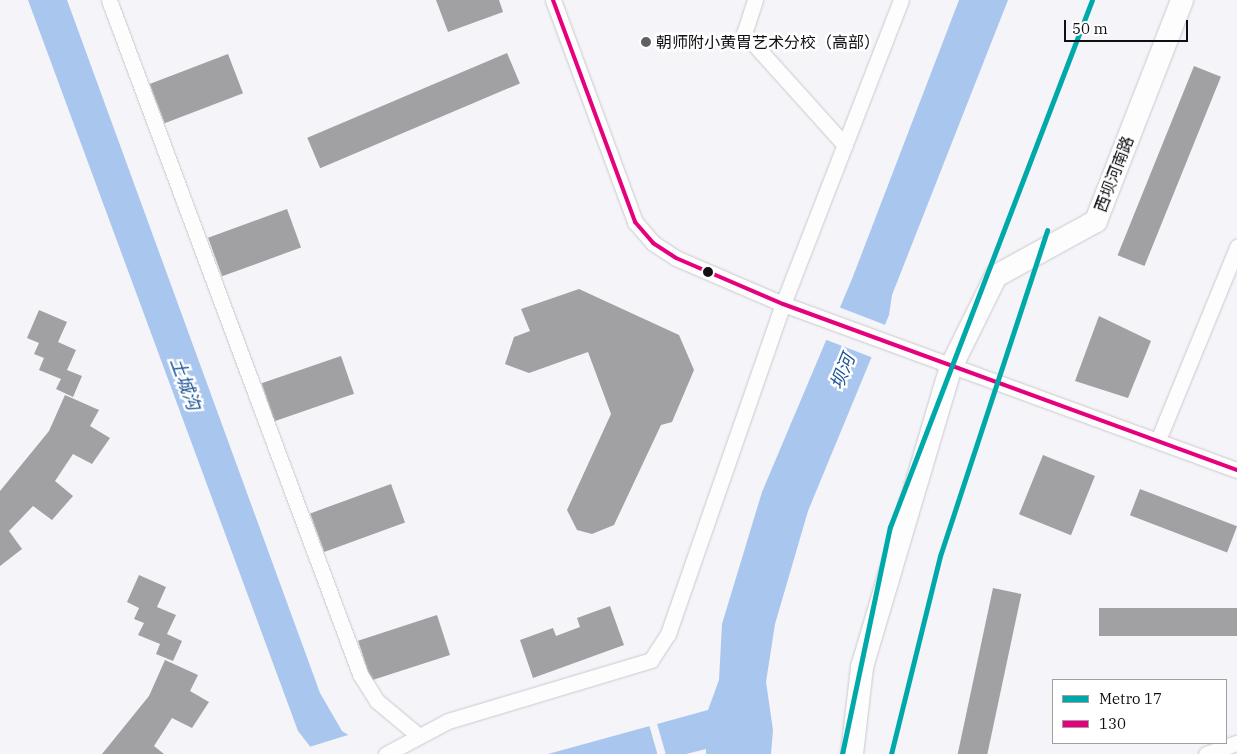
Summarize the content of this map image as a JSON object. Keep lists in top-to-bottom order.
{
  "streets": {
    "street": ["西坝河南路"]
  },
  "water": ["坝河", "土城沟"],
  "places": ["朝师附小黄胄艺术分校（高部）"],
  "lines": ["metro line 17", "transit line 130"],
  "legend": ["Metro 17", "130"],
  "scale_bar": "50 m"
}
